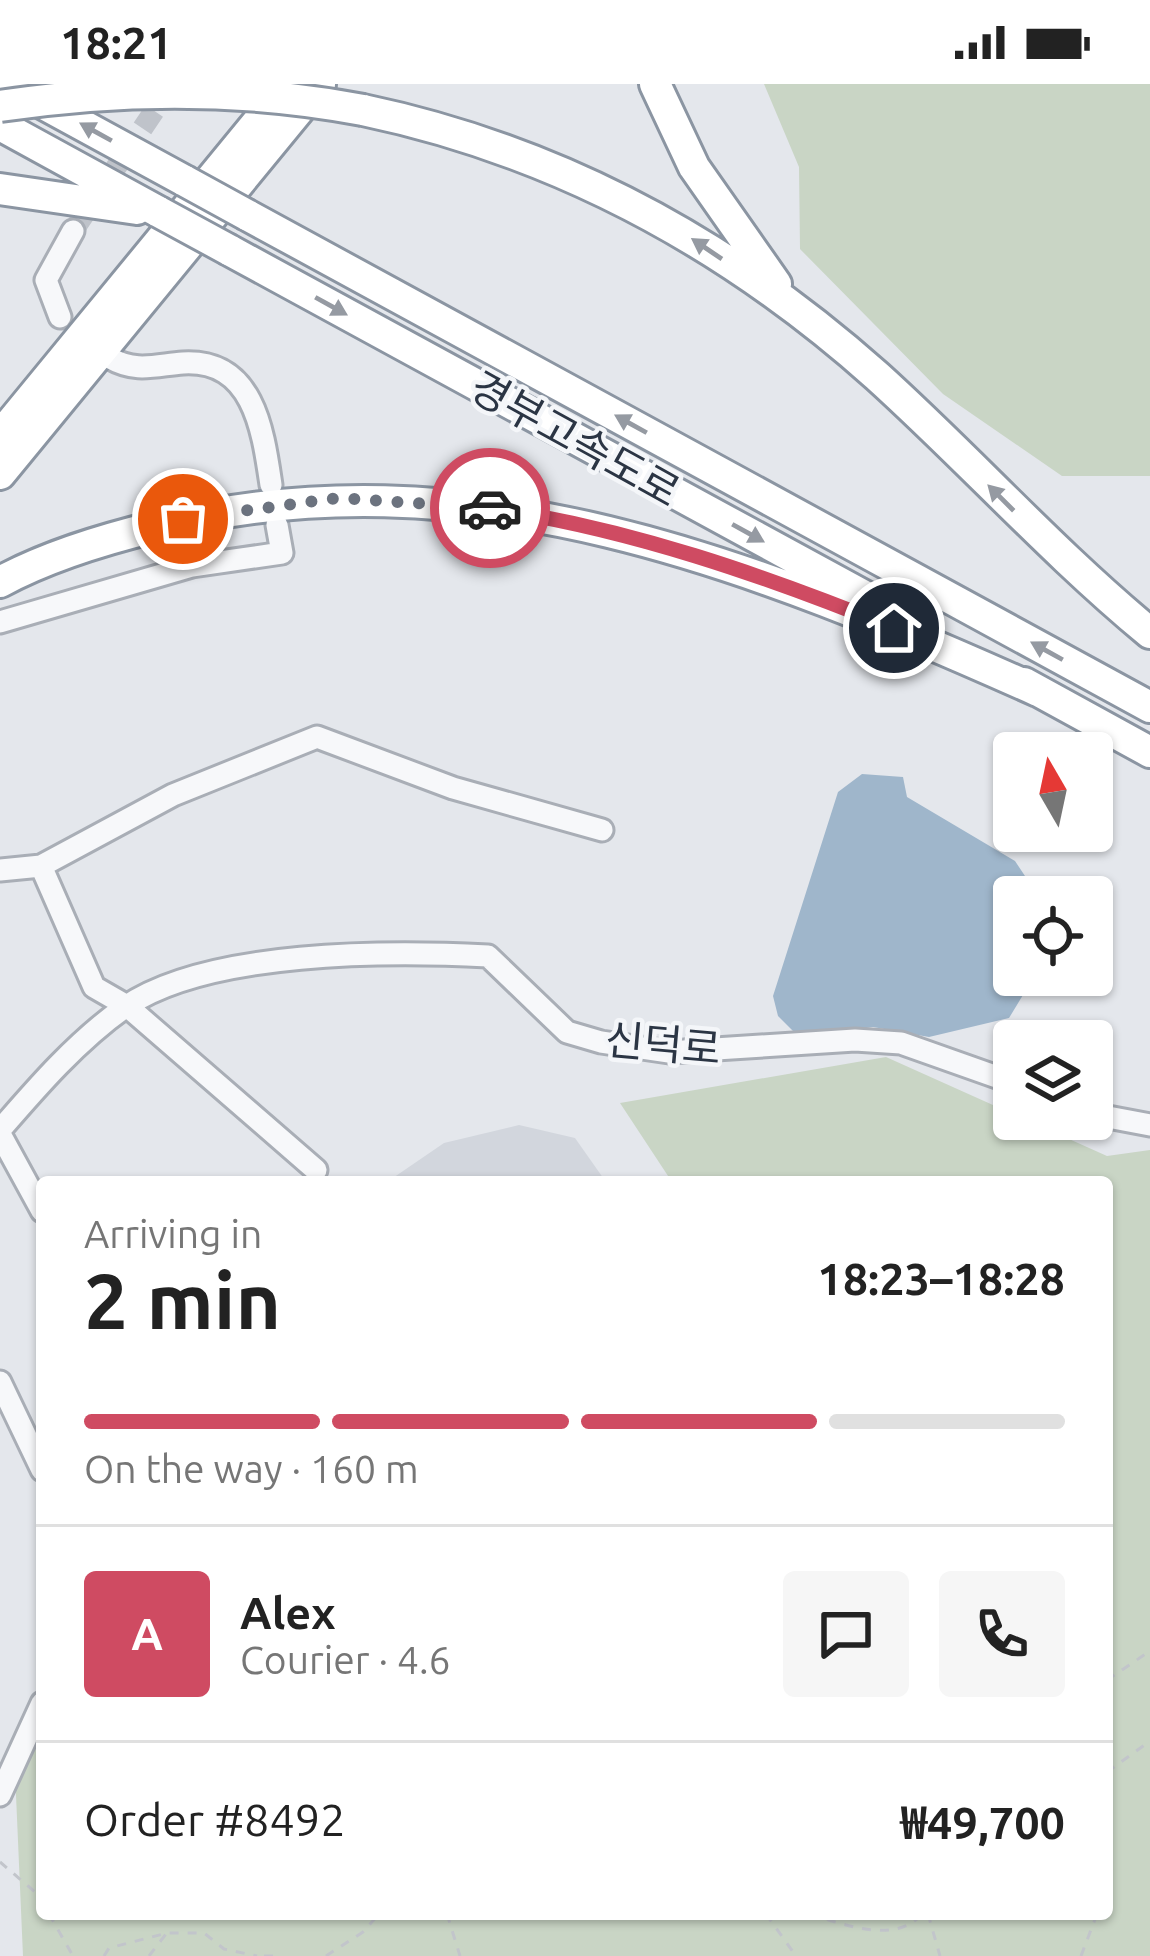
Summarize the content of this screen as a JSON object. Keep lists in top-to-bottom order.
{
  "streets": {
    "highway": ["경부고속도로"],
    "street": ["신덕로"]
  },
  "north": "top",
  "page": {
    "status": "18:21",
    "heading": ["2 min", "Arriving in", "18:23–18:28"],
    "panel": [
      "Alex",
      "Courier · 4.6",
      "Order #8492",
      "₩49,700"
    ],
    "bar": "On the way · 160 m",
    "round": "A"
  }
}
